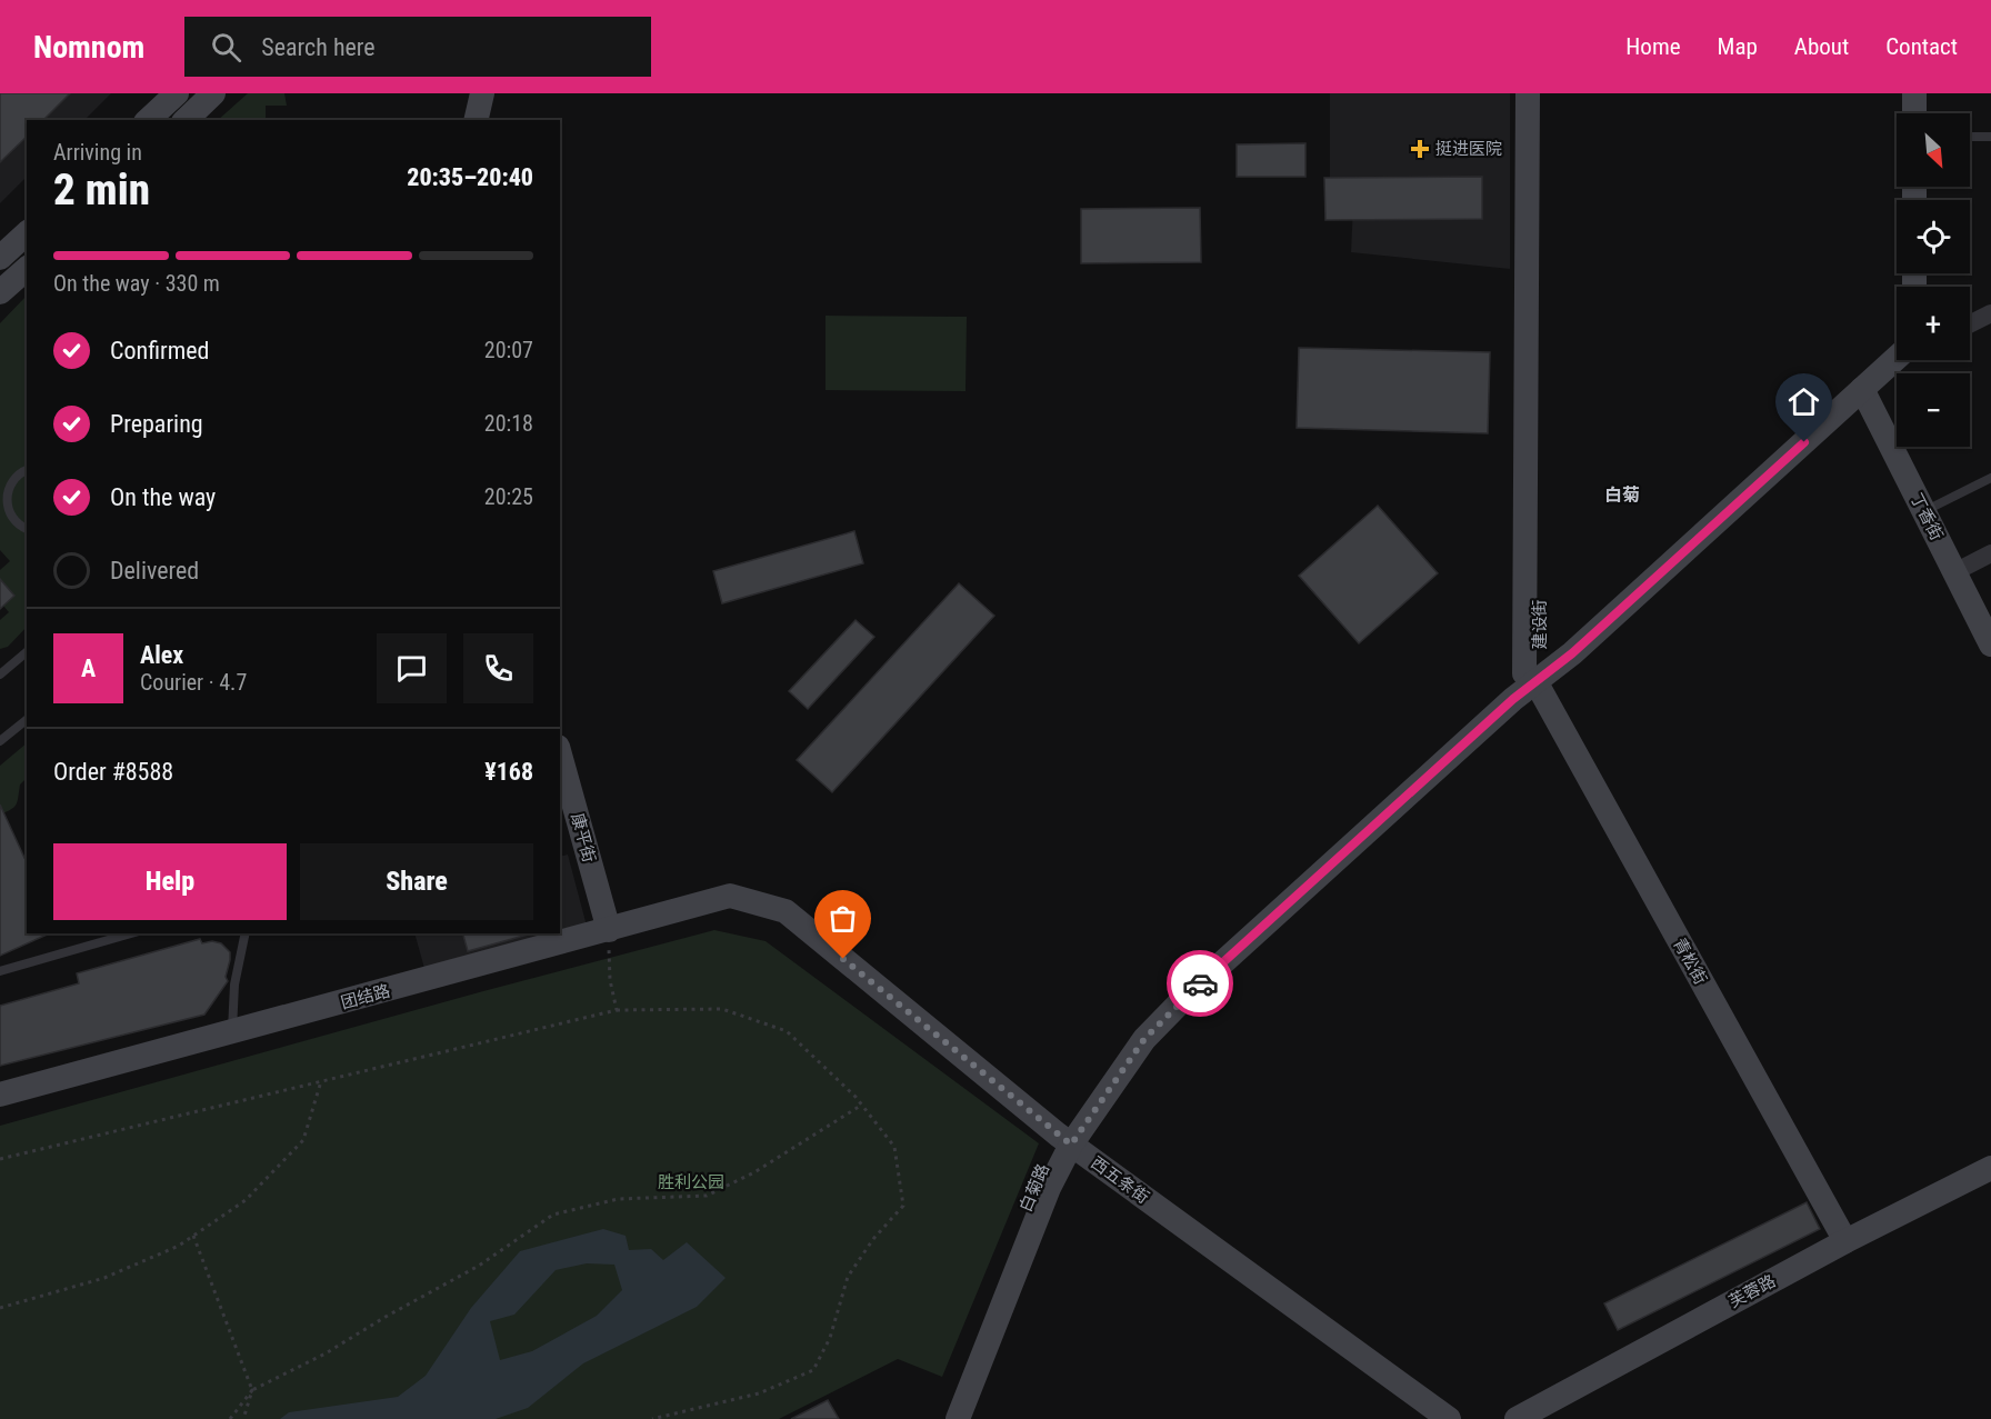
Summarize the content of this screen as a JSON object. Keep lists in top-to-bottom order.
{
  "streets": {
    "street": [
      "丁香街",
      "建设街",
      "康平街",
      "青松街",
      "团结路",
      "西五条街",
      "白菊路",
      "芙蓉路"
    ]
  },
  "crossings": [
    ["丁香街", "白菊路"],
    ["建设街", "青松街"],
    ["建设街", "白菊路"],
    ["康平街", "团结路"],
    ["青松街", "白菊路"],
    ["青松街", "芙蓉路"],
    ["团结路", "西五条街"],
    ["西五条街", "白菊路"]
  ],
  "districts": ["白菊"],
  "parks": ["胜利公园"],
  "places": {
    "health": ["挺进医院"]
  },
  "north": "bottom right",
  "page": {
    "header": "Nomnom",
    "search": "Search here",
    "nav": [
      "Home",
      "Map",
      "About",
      "Contact"
    ],
    "map_buttons": ["+", "−"],
    "heading": ["2 min", "Arriving in", "20:35–20:40"],
    "panel": [
      "Alex",
      "Courier · 4.7",
      "Order #8588",
      "¥168"
    ],
    "bar": "On the way · 330 m",
    "list": [
      ["Confirmed", "20:07"],
      ["Preparing", "20:18"],
      ["On the way", "20:25"],
      "Delivered"
    ],
    "round": "A",
    "buttons": ["Help", "Share"]
  }
}
